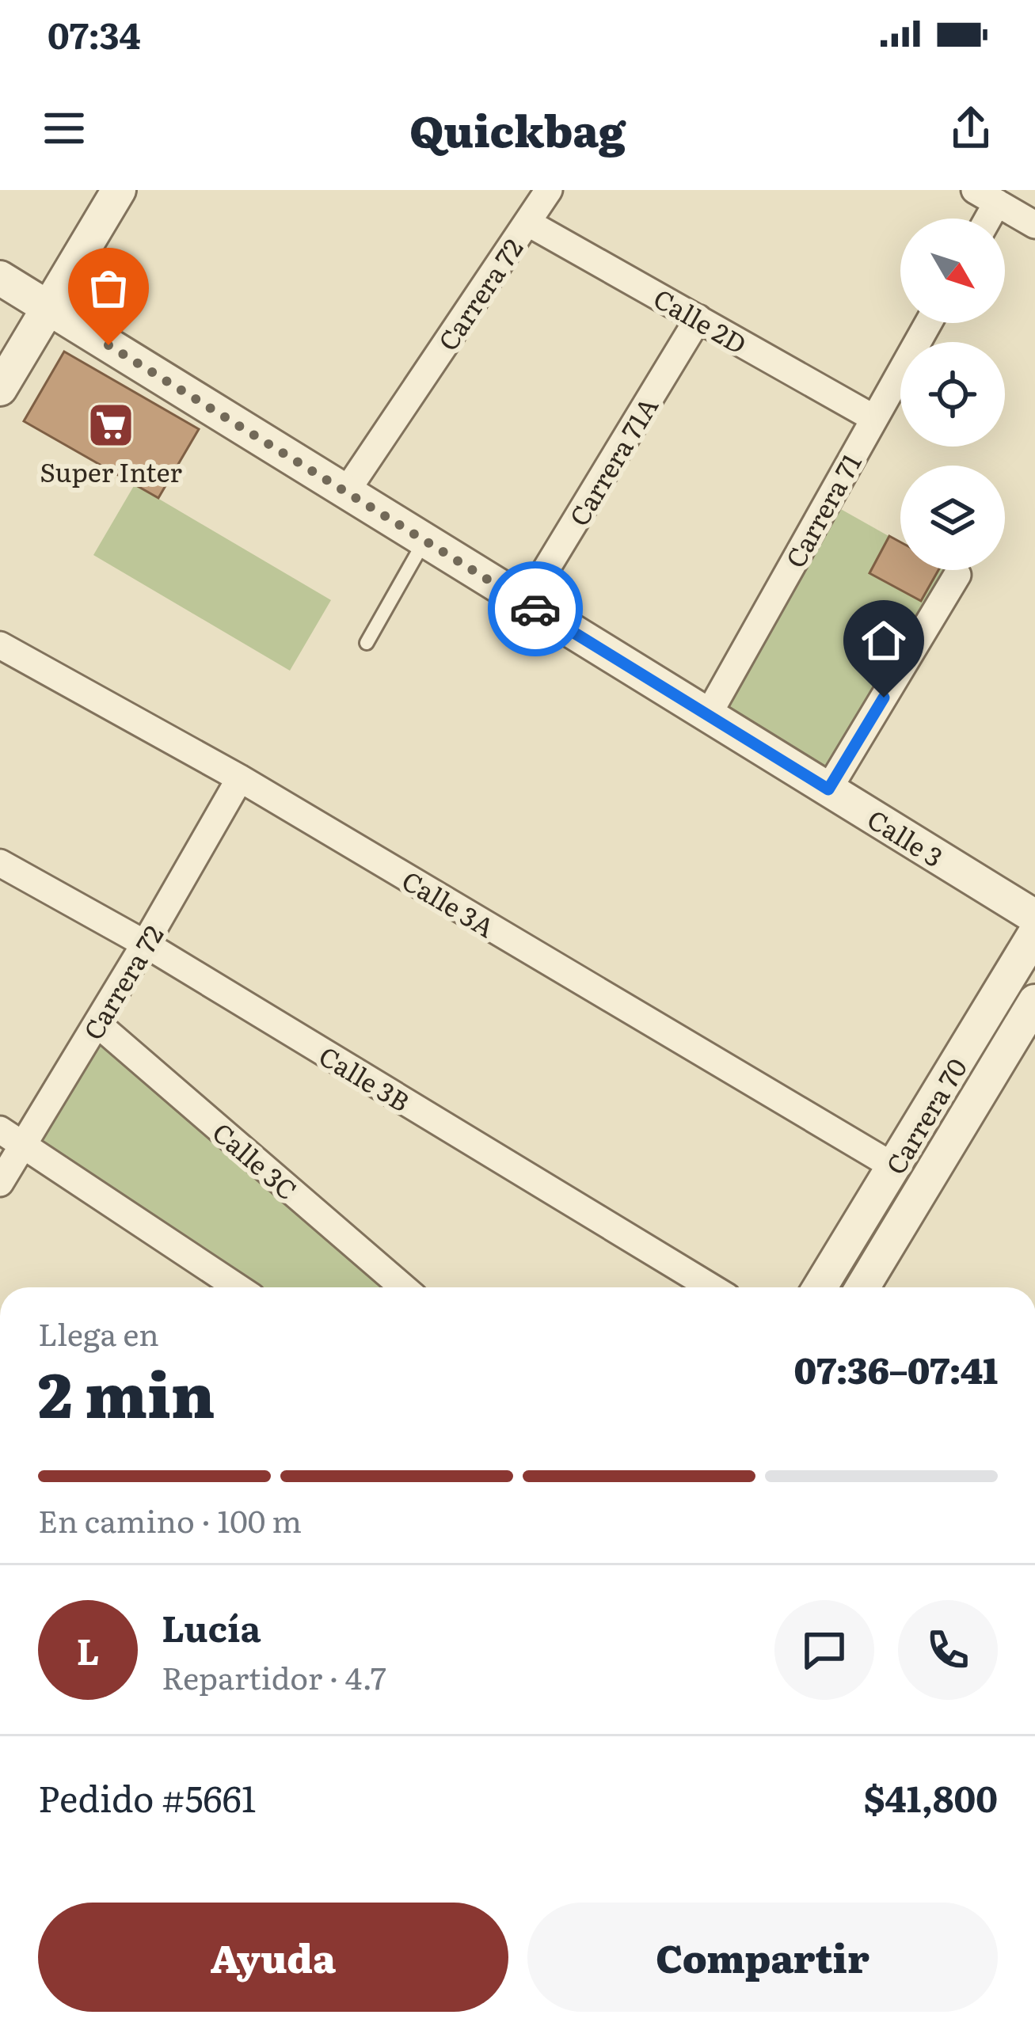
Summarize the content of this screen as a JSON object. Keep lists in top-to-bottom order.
{
  "streets": {
    "street": [
      "Carrera 72",
      "Calle 2D",
      "Carrera 71A",
      "Carrera 71",
      "Calle 3",
      "Calle 3A",
      "Calle 3B",
      "Carrera 70",
      "Calle 3C"
    ]
  },
  "crossings": [
    ["Carrera 72", "Calle 2D"],
    ["Carrera 72", "Calle 3"],
    ["Carrera 72", "Calle 3A"],
    ["Carrera 72", "Calle 3B"],
    ["Carrera 72", "Calle 3C"],
    ["Calle 2D", "Carrera 71A"],
    ["Calle 2D", "Carrera 71"],
    ["Carrera 71A", "Calle 3"],
    ["Carrera 71", "Calle 3"],
    ["Calle 3A", "Carrera 70"]
  ],
  "places": {
    "supermarket": ["Super Inter"]
  },
  "north": "bottom right",
  "page": {
    "status": "07:34",
    "header": "Quickbag",
    "heading": ["2 min", "Llega en", "07:36–07:41"],
    "panel": [
      "Lucía",
      "Repartidor · 4.7",
      "Pedido #5661",
      "$41,800"
    ],
    "bar": "En camino · 100 m",
    "round": "L",
    "buttons": ["Ayuda", "Compartir"]
  }
}
